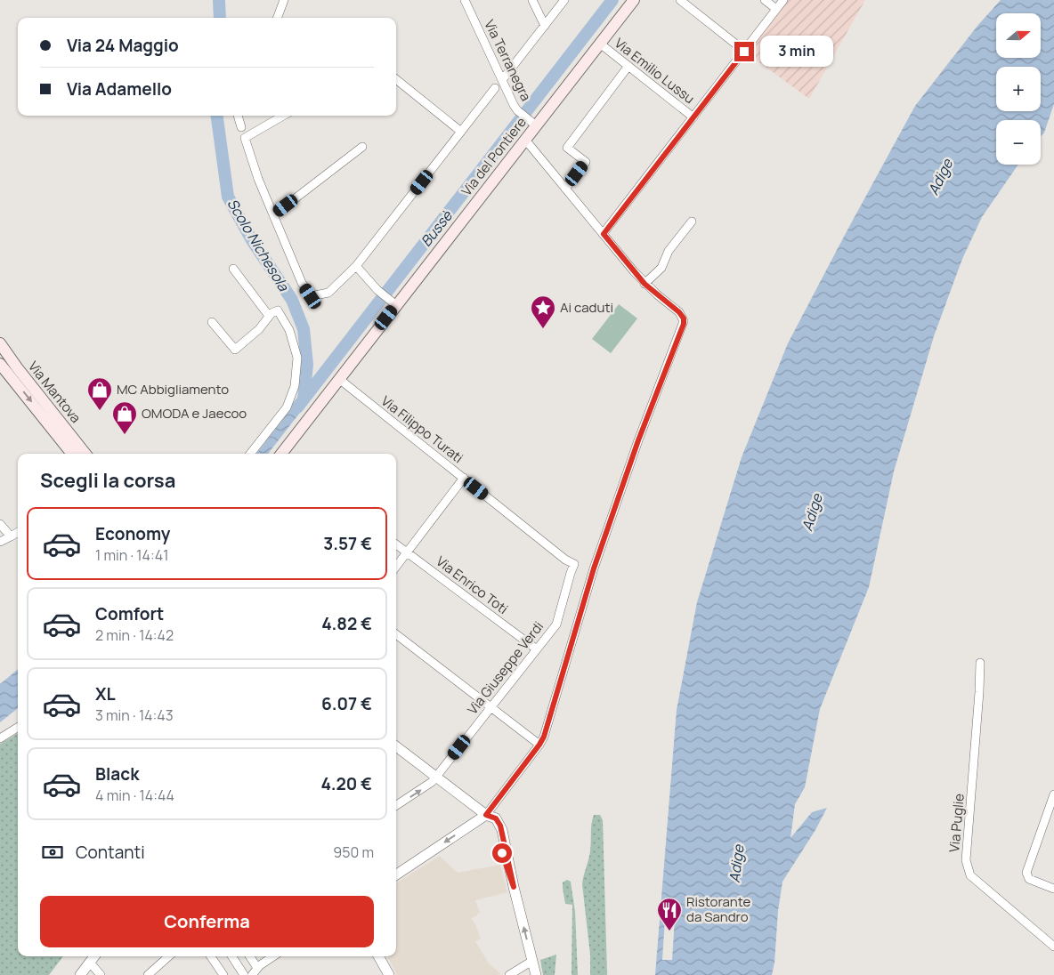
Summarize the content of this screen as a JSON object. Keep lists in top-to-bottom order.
{
  "streets": {
    "main road": ["Via del Pontiere", "Via Mantova"],
    "street": [
      "Via Terranegra",
      "Via Emilio Lussu",
      "Via Filippo Turati",
      "Via Enrico Toti",
      "Via Giuseppe Verdi",
      "Via Puglie"
    ]
  },
  "crossings": [
    ["Via Terranegra", "Via del Pontiere"],
    ["Via Emilio Lussu", "Via del Pontiere"],
    ["Via del Pontiere", "Via Filippo Turati"],
    ["Via Filippo Turati", "Via Giuseppe Verdi"],
    ["Via Enrico Toti", "Via Giuseppe Verdi"]
  ],
  "water": ["Adige", "Bussè", "Scolo Nichesola"],
  "places": {
    "place": ["Ai caduti"],
    "shop": ["MC Abbigliamento", "OMODA e Jaecoo"],
    "restaurant": ["Ristorante da Sandro"]
  },
  "north": "right",
  "page": {
    "map_buttons": ["+", "−"],
    "banner": ["Via 24 Maggio", "Via Adamello"],
    "bubble": "3 min",
    "heading": "Scegli la corsa",
    "list": [
      {
        "name": "Economy",
        "note": "1 min · 14:41",
        "value": "3.57 €"
      },
      {
        "name": "Comfort",
        "note": "2 min · 14:42",
        "value": "4.82 €"
      },
      {
        "name": "XL",
        "note": "3 min · 14:43",
        "value": "6.07 €"
      },
      {
        "name": "Black",
        "note": "4 min · 14:44",
        "value": "4.20 €"
      }
    ],
    "pay": ["Contanti", "950 m"],
    "buttons": "Conferma"
  }
}
